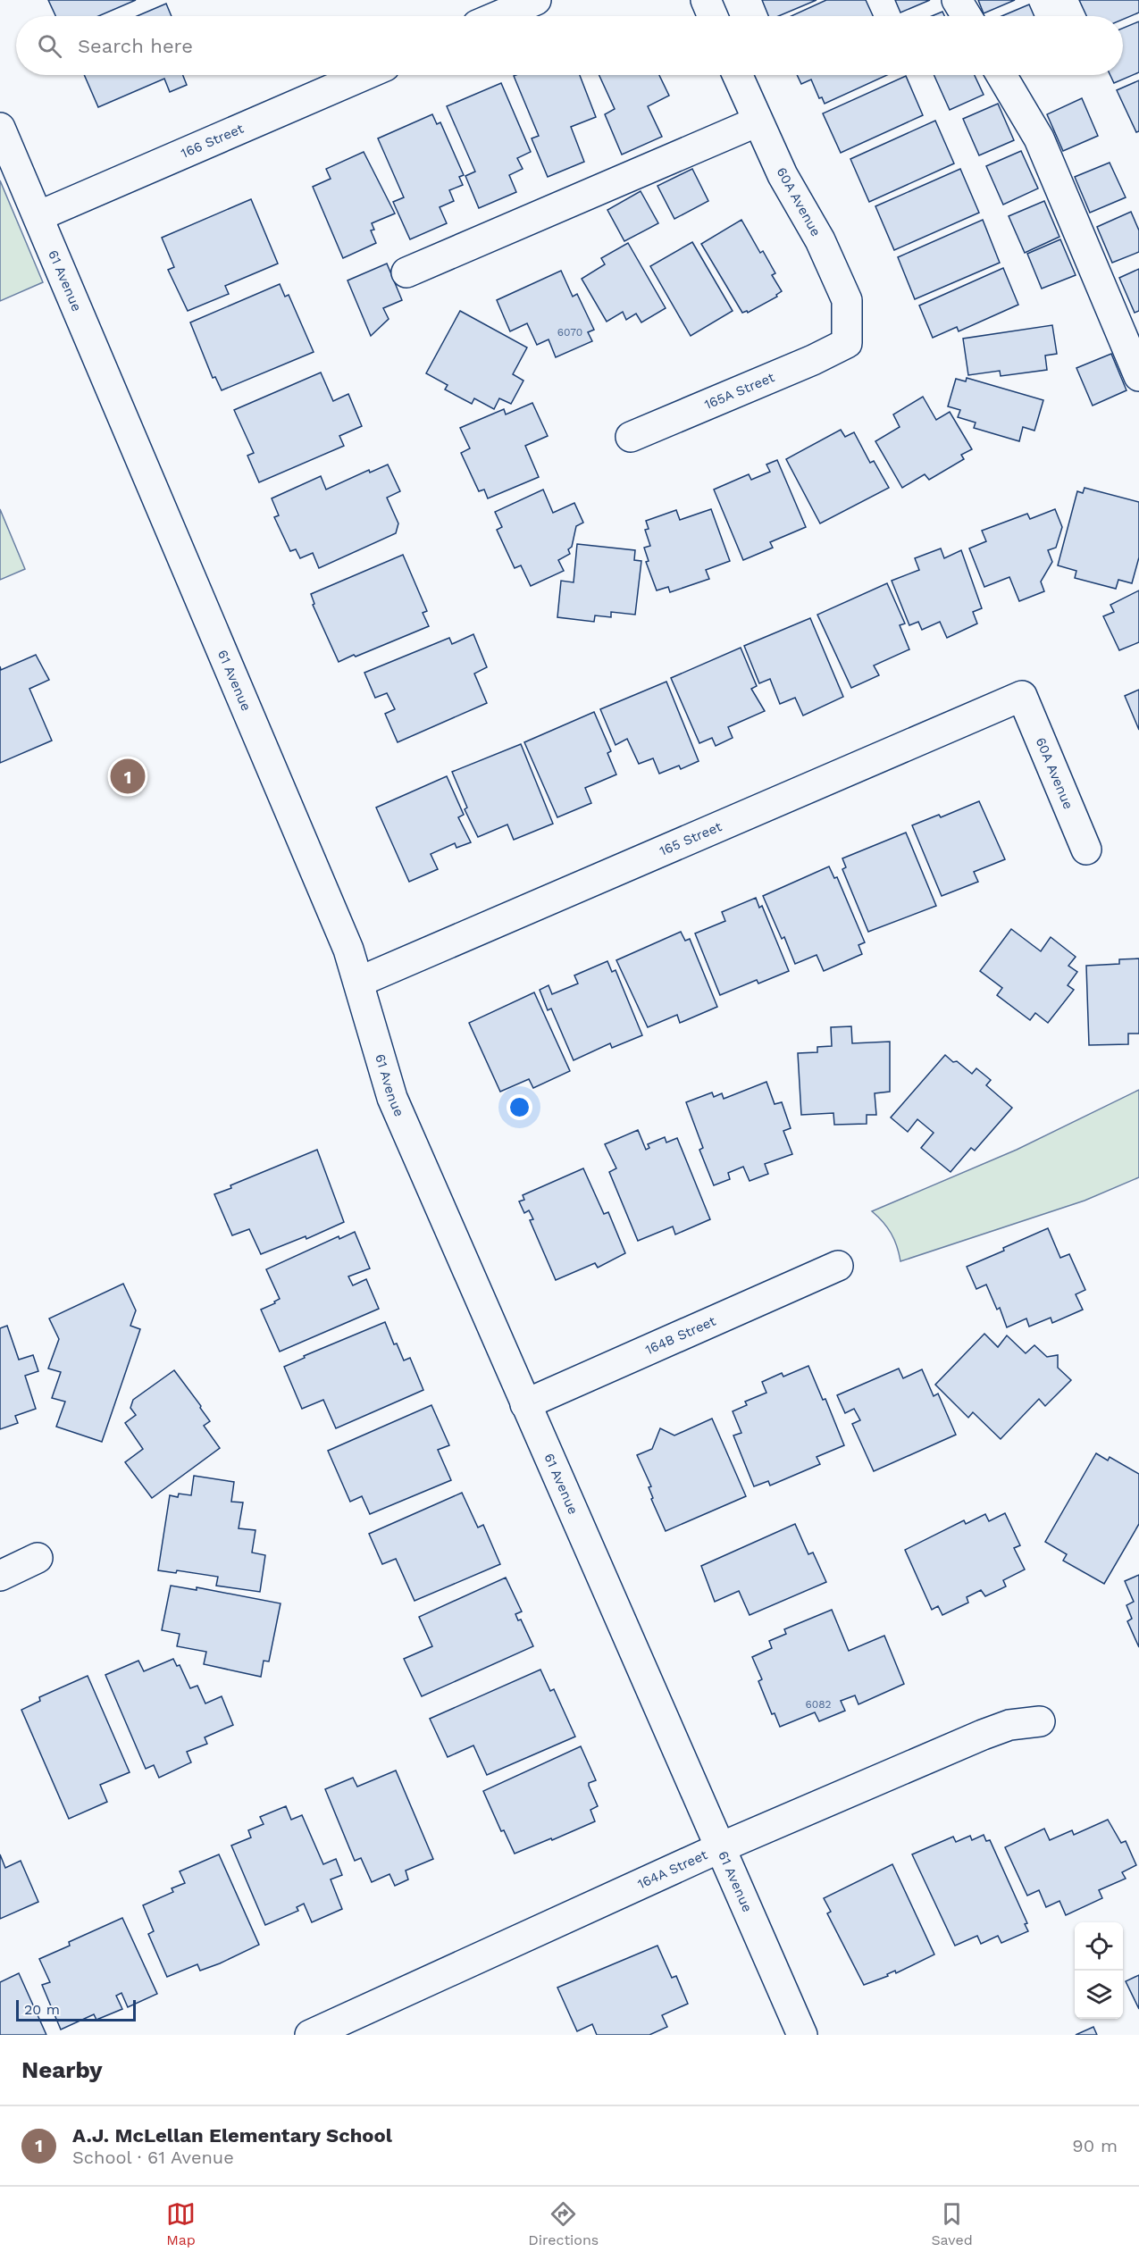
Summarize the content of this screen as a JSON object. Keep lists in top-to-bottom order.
{
  "streets": {
    "street": [
      "166 Street",
      "60A Avenue",
      "61 Avenue",
      "165A Street",
      "165 Street",
      "164B Street",
      "164A Street"
    ]
  },
  "crossings": [
    ["166 Street", "61 Avenue"],
    ["60A Avenue", "165A Street"],
    ["60A Avenue", "165 Street"],
    ["61 Avenue", "165 Street"],
    ["61 Avenue", "164B Street"],
    ["61 Avenue", "164A Street"]
  ],
  "house_numbers": ["6070", "6082"],
  "scale_bar": "20 m",
  "page": {
    "search": "Search here",
    "pins": "1",
    "scale": "20 m",
    "heading": "Nearby",
    "list": [
      {
        "mark": "1",
        "name": "A.J. McLellan Elementary School",
        "note": "School · 61 Avenue",
        "value": "90 m"
      }
    ],
    "nav": ["Map", "Directions", "Saved"]
  }
}
